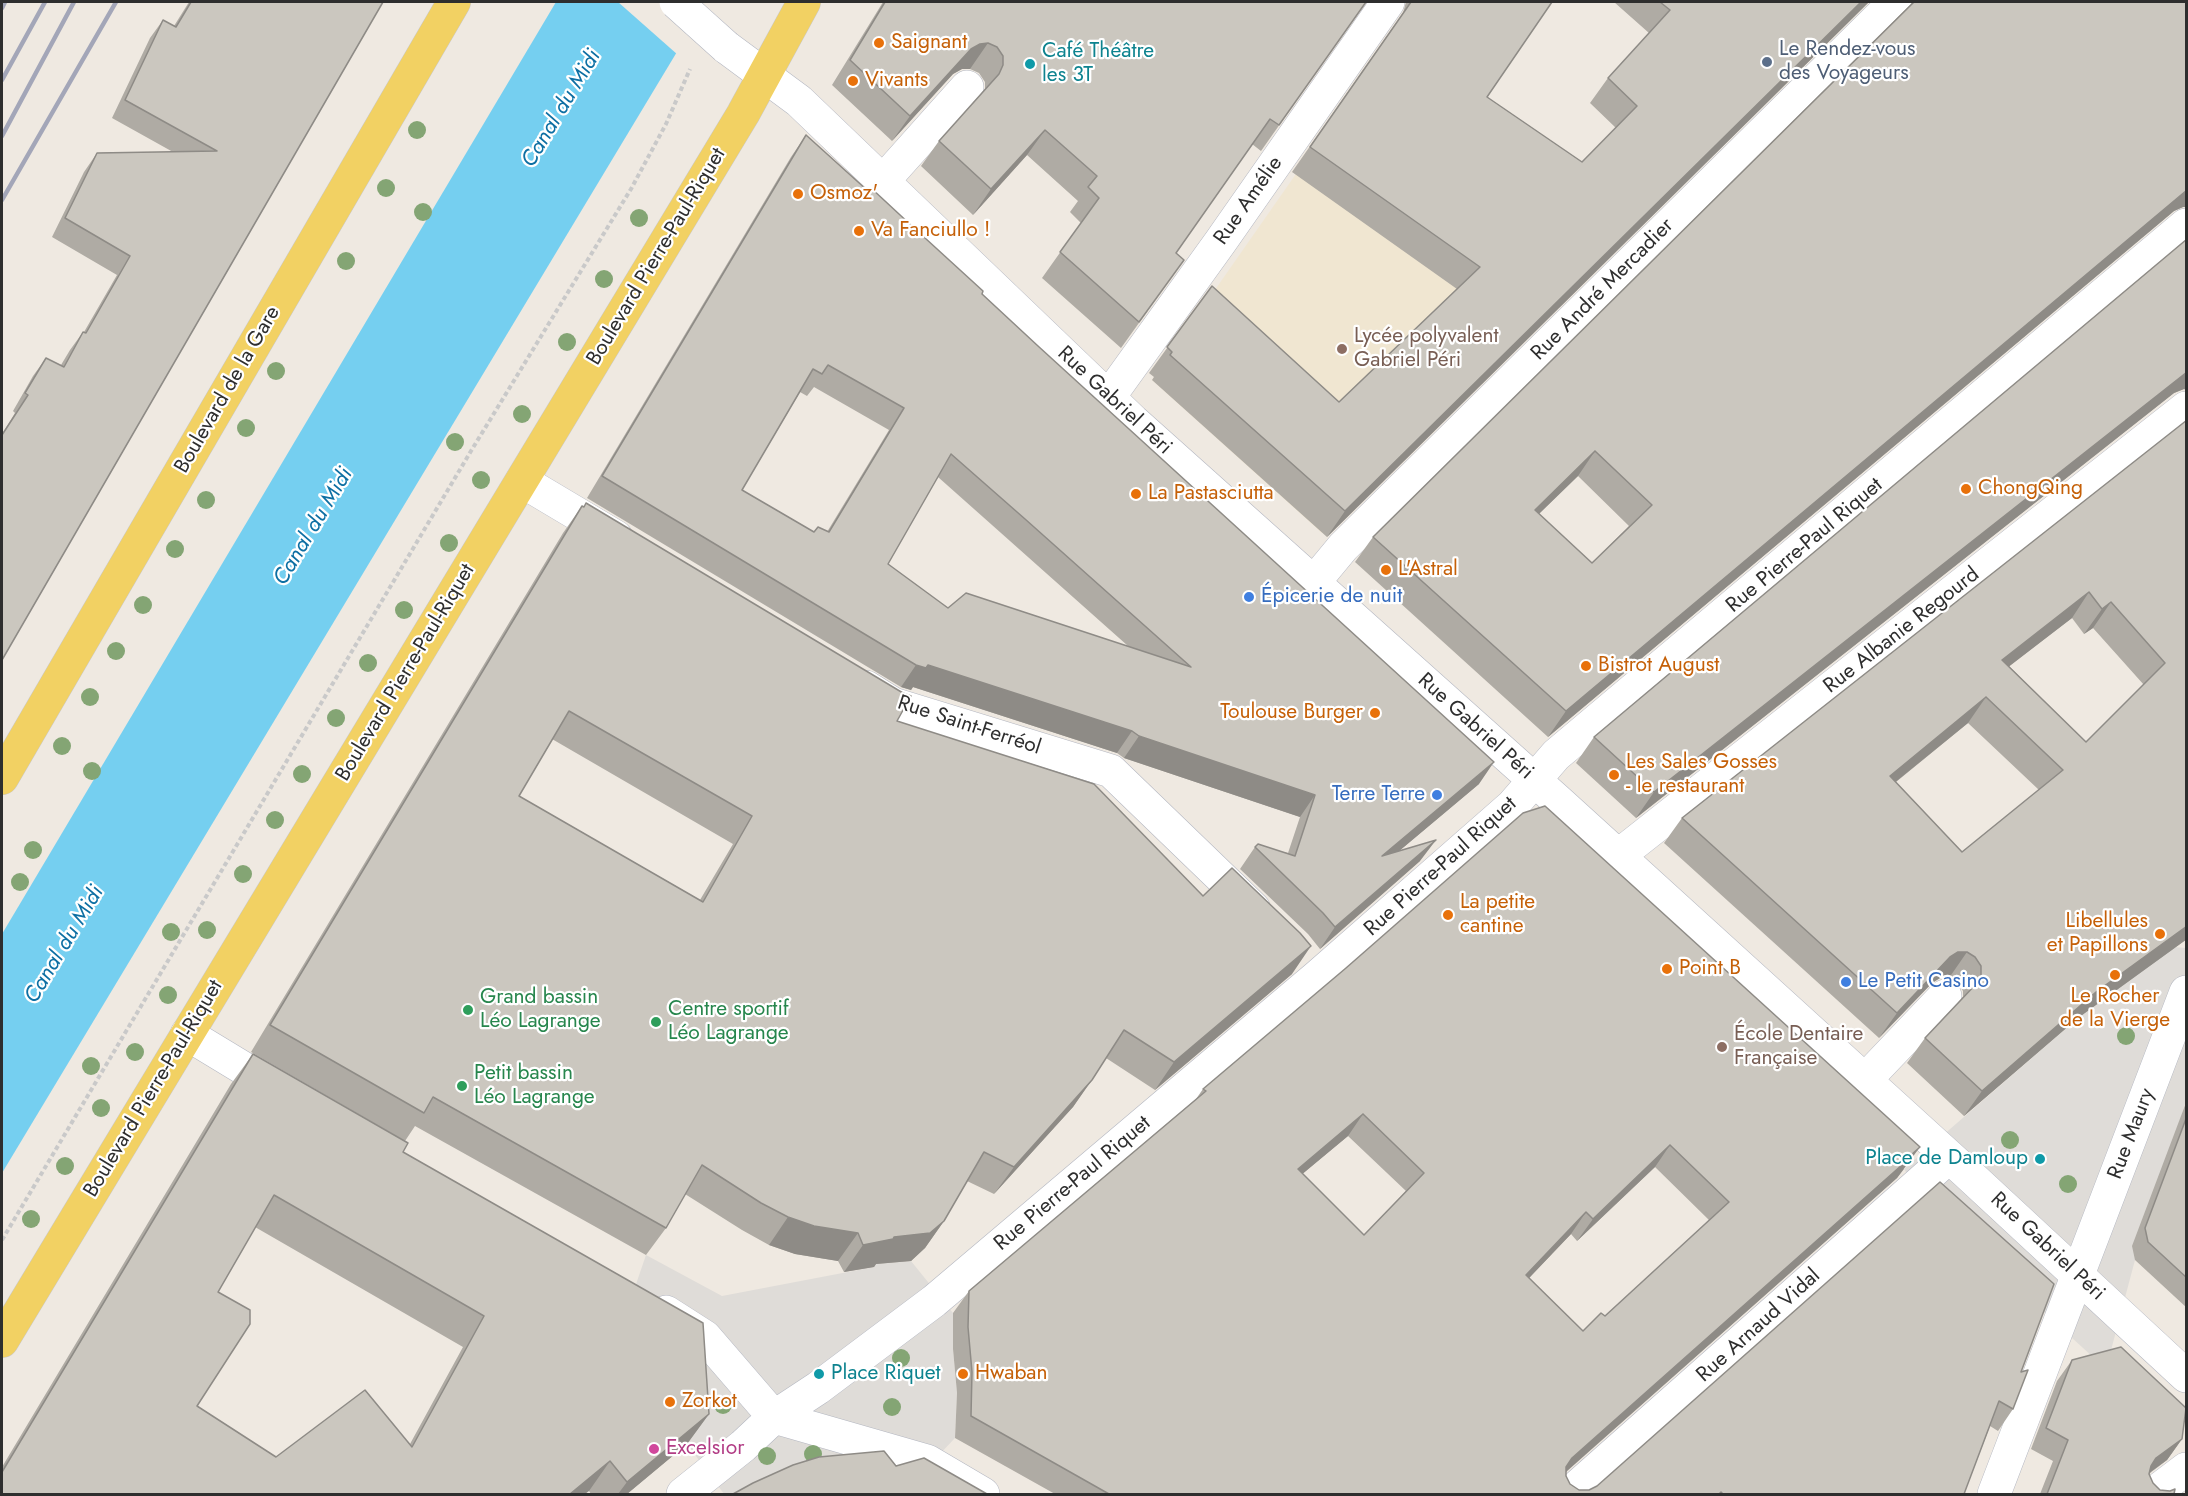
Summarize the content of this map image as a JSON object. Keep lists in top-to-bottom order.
{
  "streets": {
    "main road": ["Boulevard Pierre-Paul-Riquet", "Boulevard de la Gare"],
    "street": [
      "Rue Amélie",
      "Rue André Mercadier",
      "Rue Gabriel Péri",
      "Rue Pierre-Paul Riquet",
      "Rue Albanie Regourd",
      "Rue Saint-Ferréol",
      "Rue Maury",
      "Rue Arnaud Vidal"
    ]
  },
  "crossings": [
    ["Rue Amélie", "Rue Gabriel Péri"],
    ["Boulevard Pierre-Paul-Riquet", "Rue Gabriel Péri"],
    ["Rue André Mercadier", "Rue Gabriel Péri"],
    ["Rue Gabriel Péri", "Rue Pierre-Paul Riquet"],
    ["Rue Gabriel Péri", "Rue Albanie Regourd"],
    ["Rue Gabriel Péri", "Rue Maury"],
    ["Rue Gabriel Péri", "Rue Arnaud Vidal"]
  ],
  "water": ["Canal du Midi"],
  "places": [
    "Saignant",
    "Le Rendez-vous des Voyageurs",
    "Café Théâtre les 3T",
    "Vivants",
    "Osmoz'",
    "Va Fanciullo !",
    "Lycée polyvalent Gabriel Péri",
    "ChongQing",
    "La Pastasciutta",
    "L'Astral",
    "Épicerie de nuit",
    "Bistrot August",
    "Toulouse Burger",
    "Les Sales Gosses - le restaurant",
    "Terre Terre",
    "La petite cantine",
    "Libellules et Papillons",
    "Point B",
    "Le Rocher de la Vierge",
    "Le Petit Casino",
    "Grand bassin Léo Lagrange",
    "Centre sportif Léo Lagrange",
    "École Dentaire Française",
    "Petit bassin Léo Lagrange",
    "Place de Damloup",
    "Place Riquet",
    "Hwaban",
    "Zorkot",
    "Excelsior"
  ]
}
